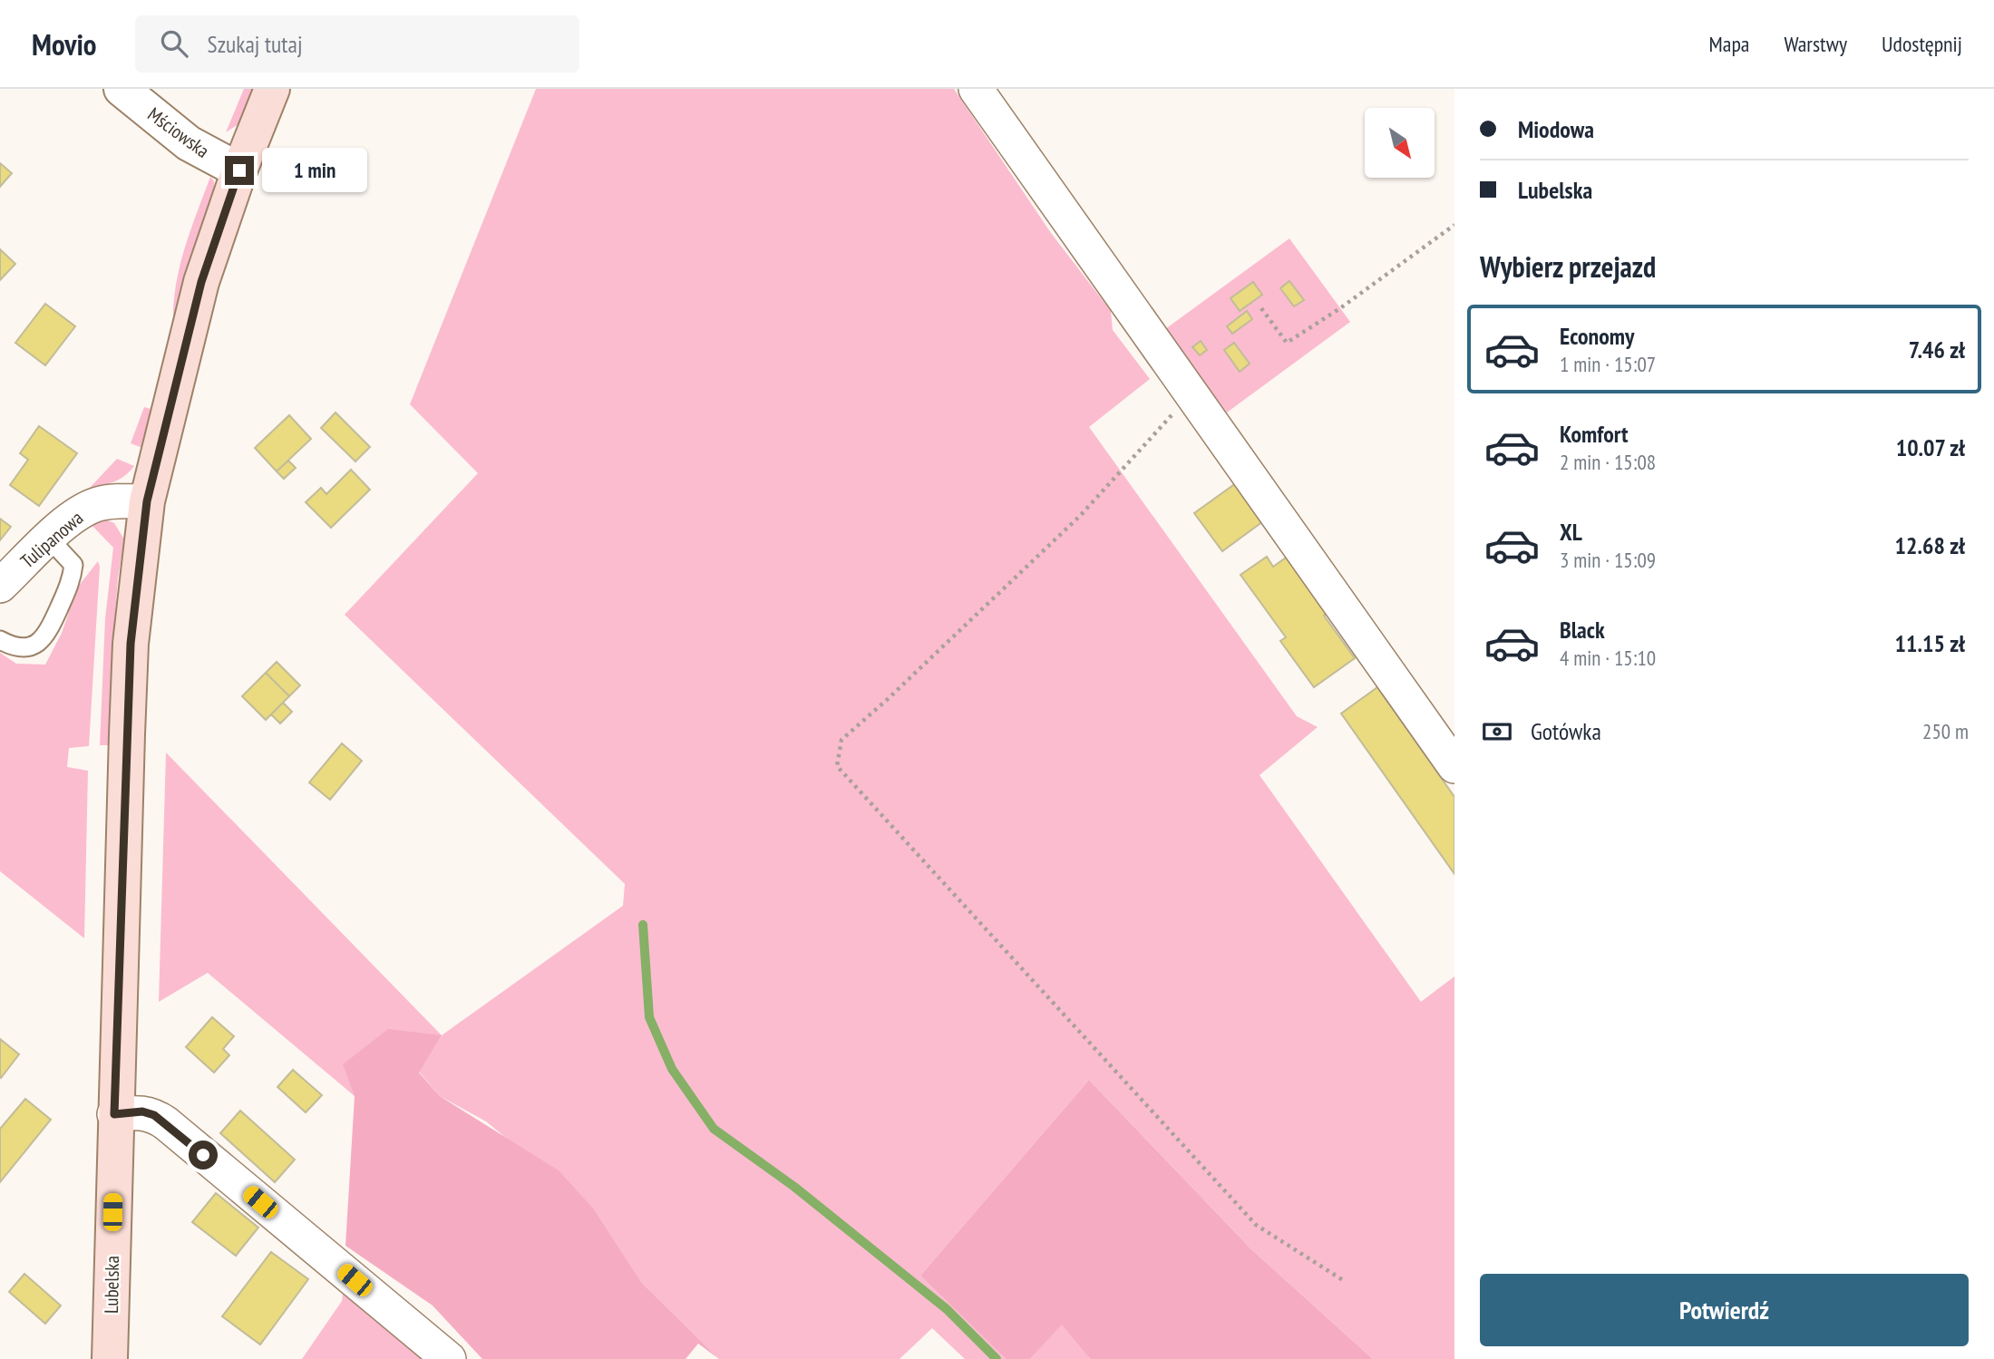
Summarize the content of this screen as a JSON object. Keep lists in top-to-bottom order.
{
  "streets": {
    "main road": ["Lubelska"],
    "street": ["Mściowska", "Tulipanowa"]
  },
  "crossings": [
    ["Mściowska", "Lubelska"],
    ["Tulipanowa", "Lubelska"]
  ],
  "north": "bottom right",
  "page": {
    "header": "Movio",
    "search": "Szukaj tutaj",
    "nav": ["Mapa", "Warstwy", "Udostępnij"],
    "banner": ["Miodowa", "Lubelska"],
    "bubble": "1 min",
    "heading": "Wybierz przejazd",
    "list": [
      {
        "name": "Economy",
        "note": "1 min · 15:07",
        "value": "7.46 zł"
      },
      {
        "name": "Komfort",
        "note": "2 min · 15:08",
        "value": "10.07 zł"
      },
      {
        "name": "XL",
        "note": "3 min · 15:09",
        "value": "12.68 zł"
      },
      {
        "name": "Black",
        "note": "4 min · 15:10",
        "value": "11.15 zł"
      }
    ],
    "pay": ["Gotówka", "250 m"],
    "buttons": "Potwierdź"
  }
}
